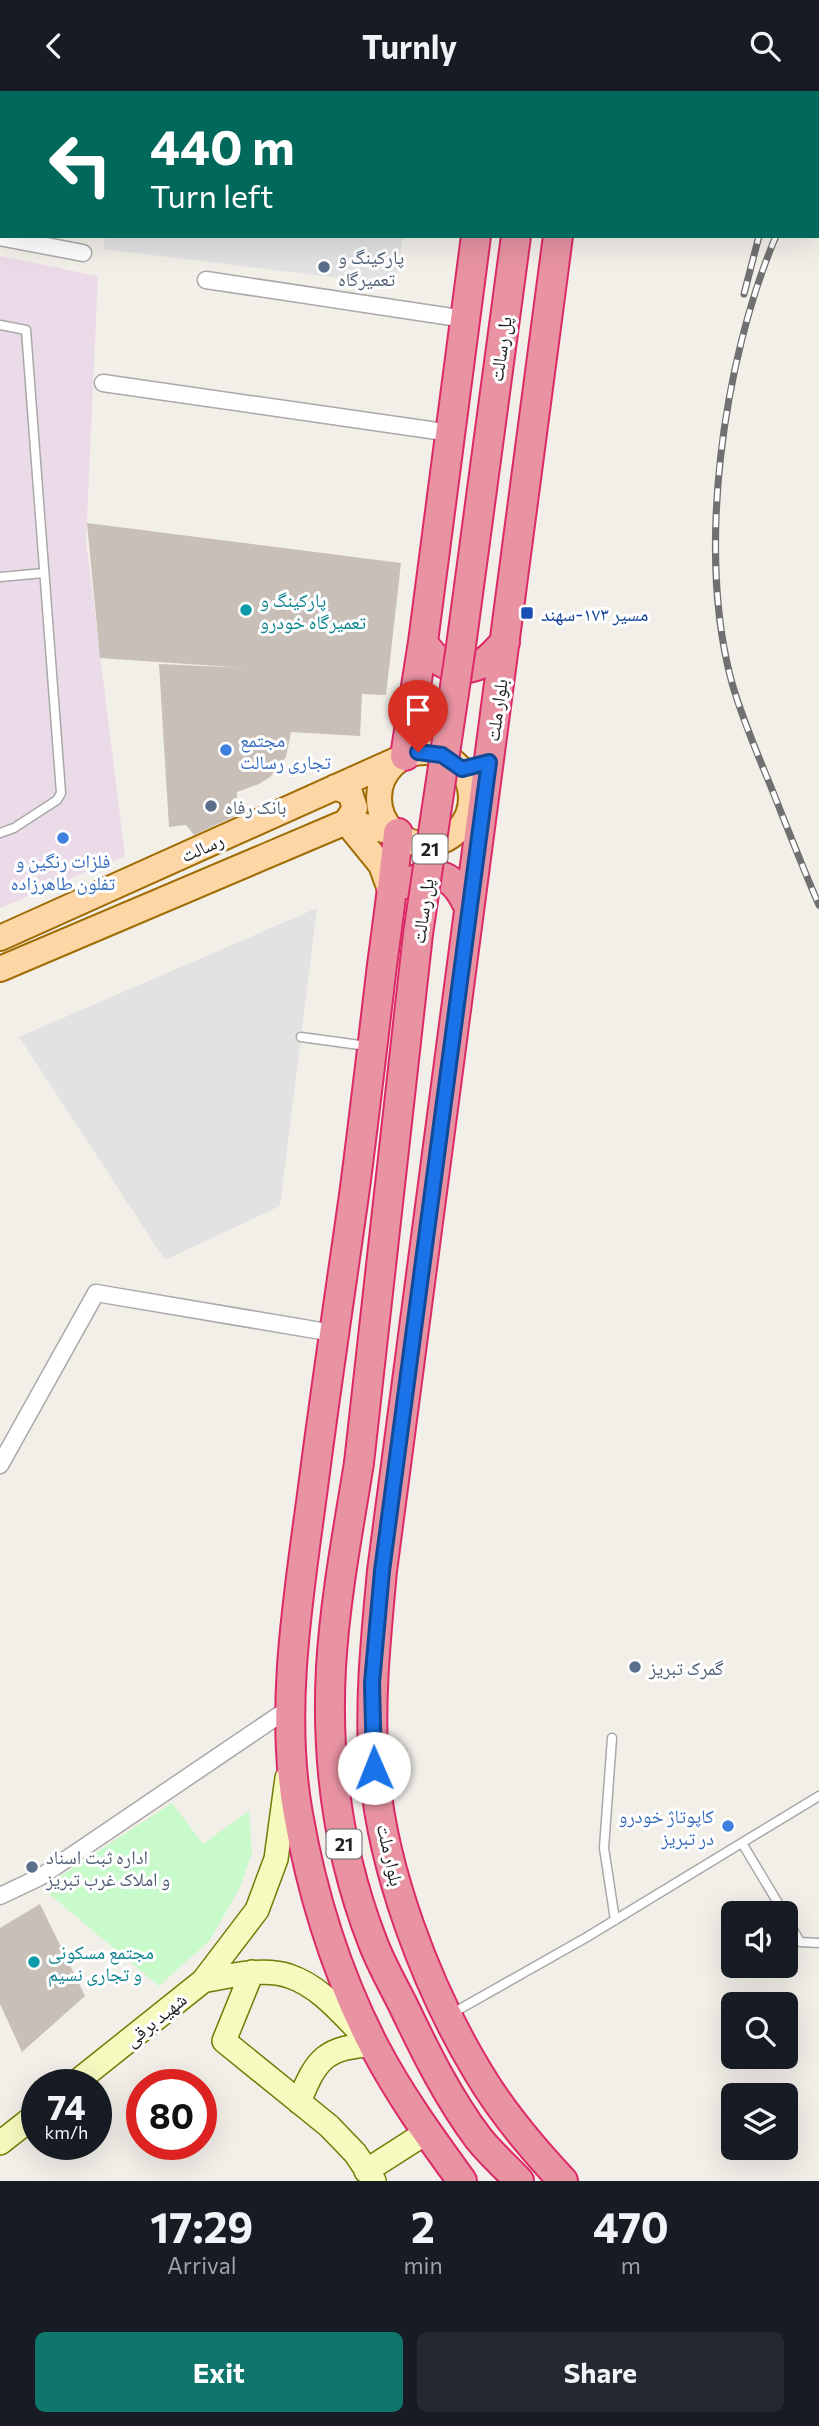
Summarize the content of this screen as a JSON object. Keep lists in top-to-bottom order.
{
  "streets": {
    "highway": ["پل رسالت", "بلوار ملت", "21"],
    "main road": ["رسالت", "شهید برقی"]
  },
  "crossings": [
    ["بلوار ملت", "رسالت"]
  ],
  "places": {
    "other": [
      "پارکینگ و تعمیرگاه",
      "پارکینگ و تعمیرگاه خودرو",
      "مجتمع تجاری رسالت",
      "بانک رفاه",
      "فلزات رنگین و تفلون طاهرزاده",
      "گمرک تبریز",
      "کاپوتاژ خودرو در تبریز",
      "اداره ثبت اسناد و املاک غرب تبریز",
      "مجتمع مسکونى و تجارى نسیم"
    ],
    "transit": ["مسیر ۱۷۳-سهند"]
  },
  "page": {
    "header": "Turnly",
    "turn": ["440 m", "Turn left"],
    "speed": "74 km/h",
    "limit": "80",
    "eta": [
      "17:29",
      "Arrival",
      "2",
      "min",
      "470",
      "m"
    ],
    "buttons": ["Exit", "Share"]
  }
}
